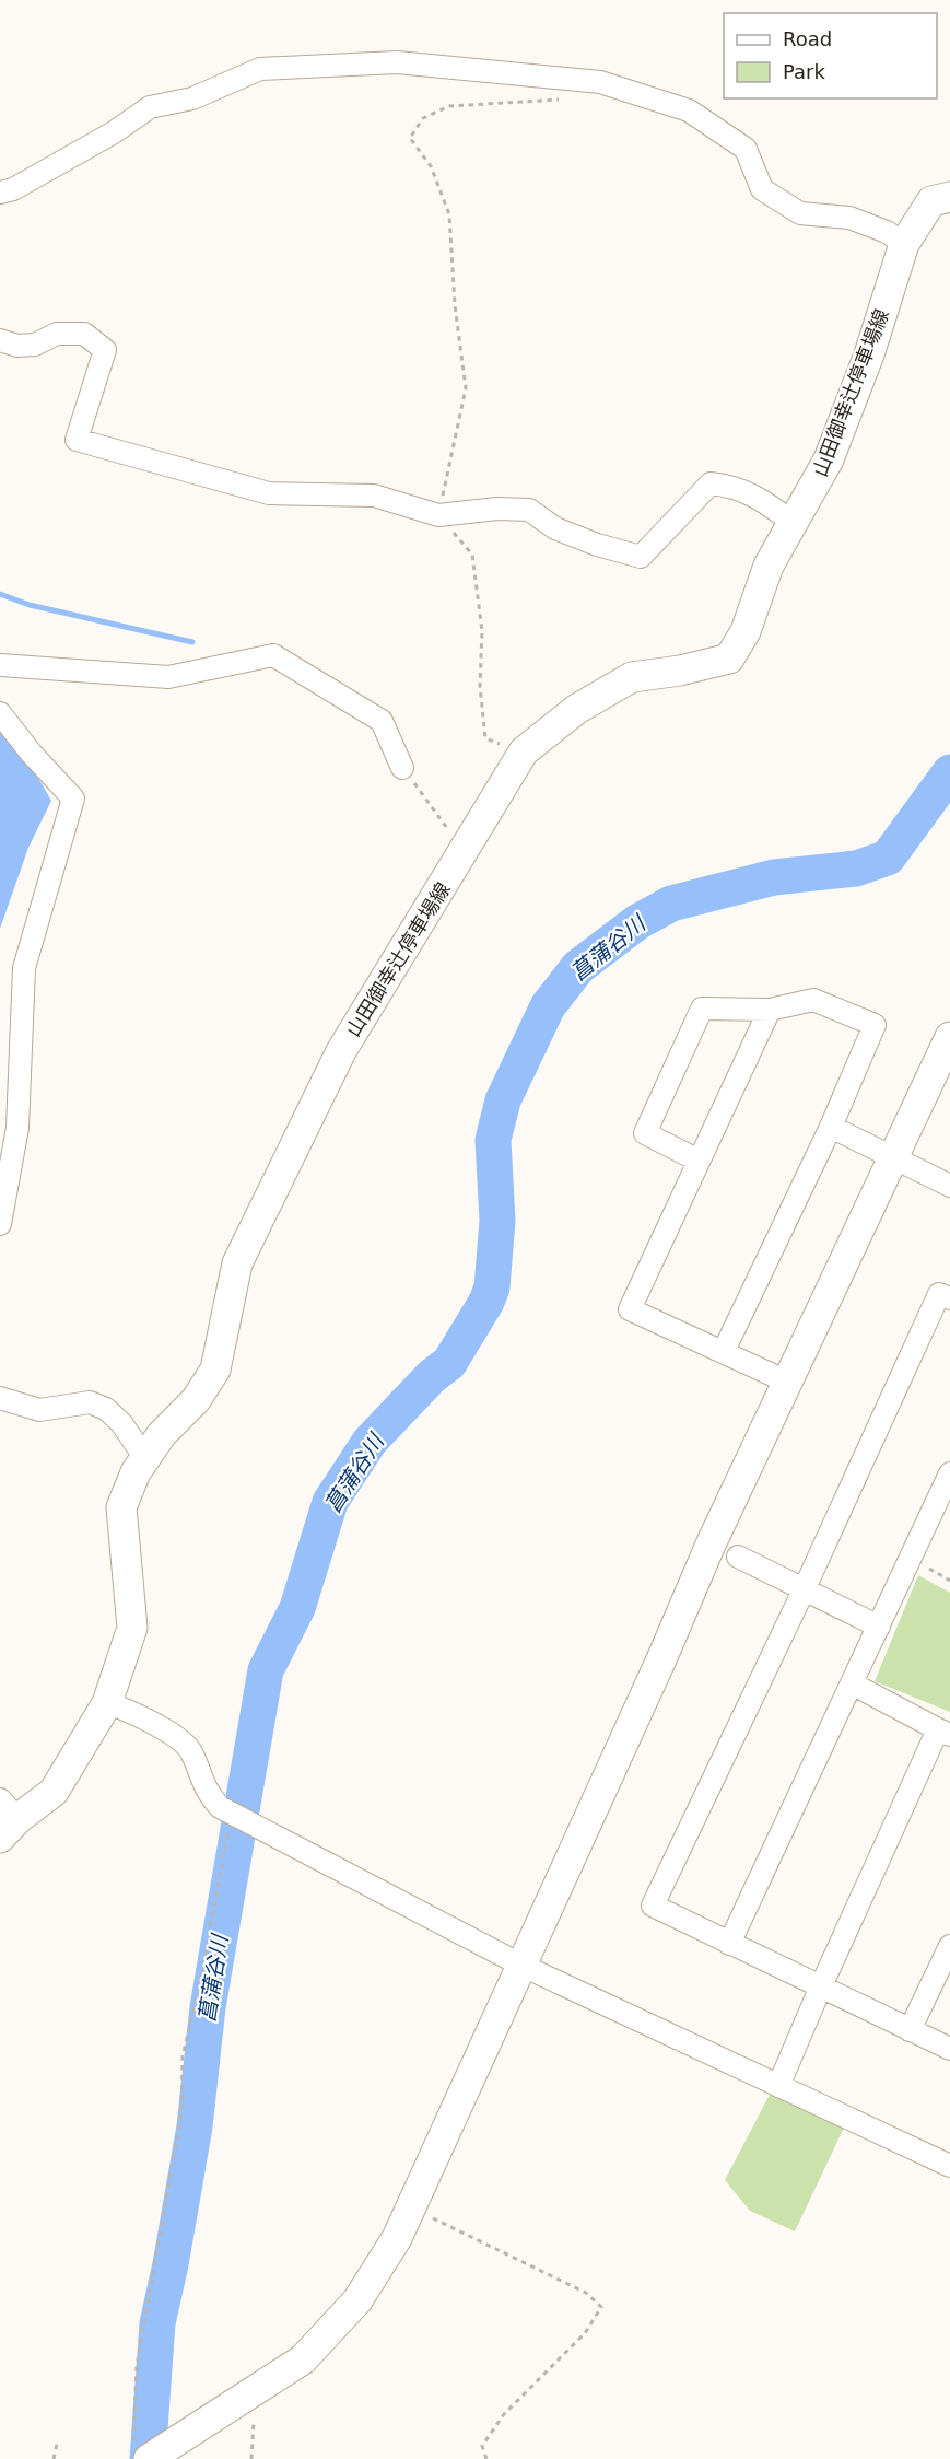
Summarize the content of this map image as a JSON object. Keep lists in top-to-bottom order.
{
  "streets": {
    "main road": ["山田御幸辻停車場線"]
  },
  "water": ["菖蒲谷川"],
  "legend": ["Road", "Park"]
}
